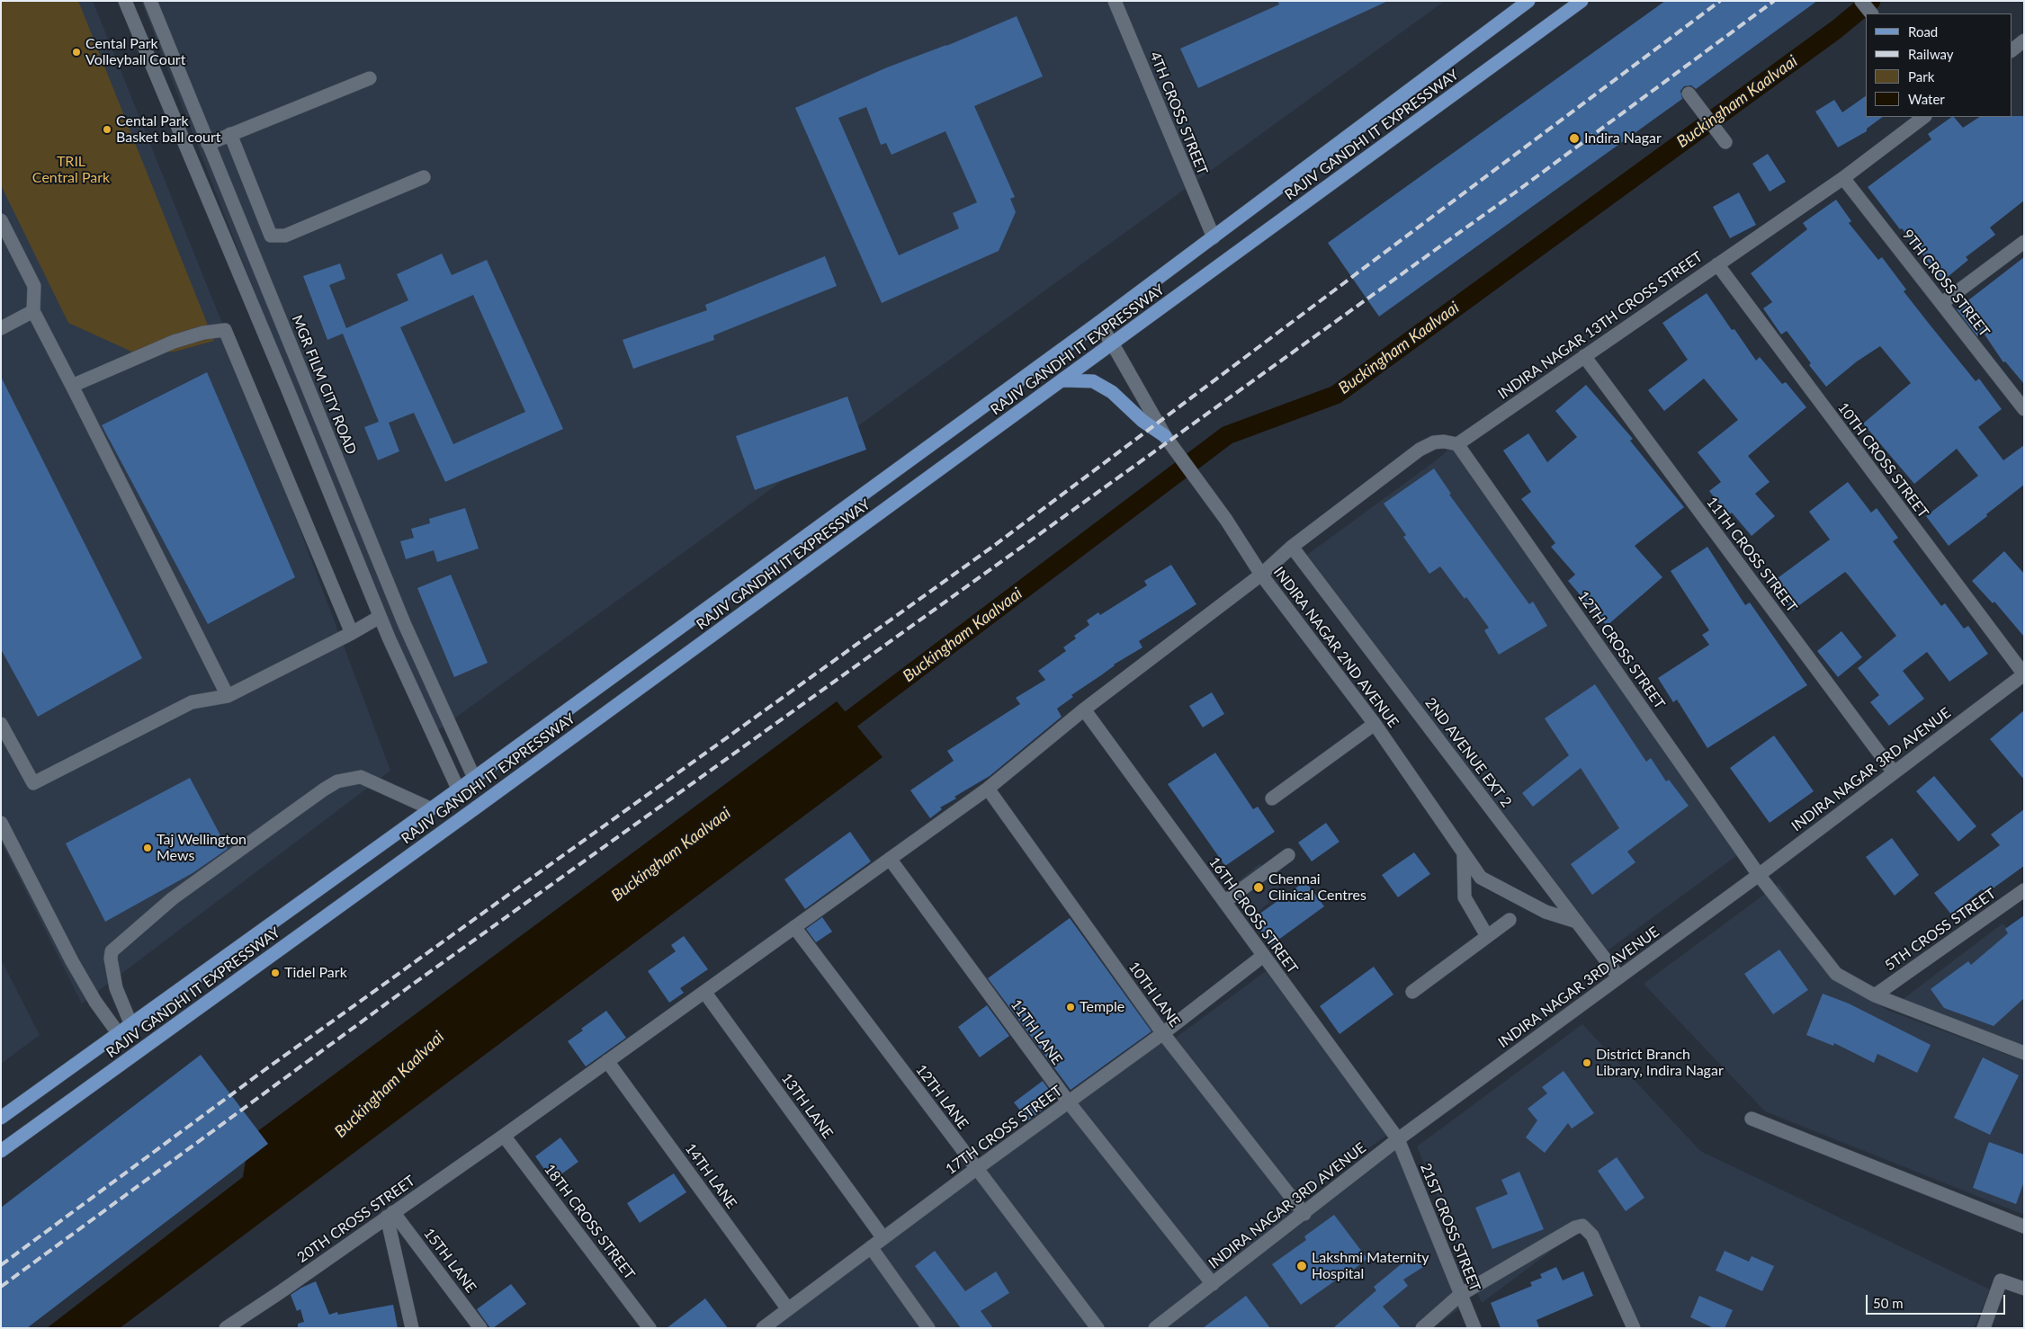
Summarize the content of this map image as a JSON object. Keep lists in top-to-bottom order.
{
  "streets": {
    "main road": ["RAJIV GANDHI IT EXPRESSWAY"],
    "street": [
      "4TH CROSS STREET",
      "9TH CROSS STREET",
      "INDIRA NAGAR 13TH CROSS STREET",
      "MGR FILM CITY ROAD",
      "10TH CROSS STREET",
      "11TH CROSS STREET",
      "INDIRA NAGAR 2ND AVENUE",
      "12TH CROSS STREET",
      "2ND AVENUE EXT 2",
      "INDIRA NAGAR 3RD AVENUE",
      "16TH CROSS STREET",
      "5TH CROSS STREET",
      "10TH LANE",
      "11TH LANE",
      "12TH LANE",
      "13TH LANE",
      "17TH CROSS STREET",
      "14TH LANE",
      "20TH CROSS STREET",
      "18TH CROSS STREET",
      "21ST CROSS STREET",
      "15TH LANE"
    ]
  },
  "crossings": [
    ["4TH CROSS STREET", "RAJIV GANDHI IT EXPRESSWAY"],
    ["RAJIV GANDHI IT EXPRESSWAY", "MGR FILM CITY ROAD"],
    ["RAJIV GANDHI IT EXPRESSWAY", "INDIRA NAGAR 2ND AVENUE"],
    ["9TH CROSS STREET", "INDIRA NAGAR 13TH CROSS STREET"],
    ["INDIRA NAGAR 13TH CROSS STREET", "10TH CROSS STREET"],
    ["INDIRA NAGAR 13TH CROSS STREET", "11TH CROSS STREET"],
    ["INDIRA NAGAR 13TH CROSS STREET", "12TH CROSS STREET"],
    ["10TH CROSS STREET", "INDIRA NAGAR 3RD AVENUE"],
    ["11TH CROSS STREET", "INDIRA NAGAR 3RD AVENUE"],
    ["INDIRA NAGAR 2ND AVENUE", "2ND AVENUE EXT 2"],
    ["INDIRA NAGAR 2ND AVENUE", "20TH CROSS STREET"],
    ["12TH CROSS STREET", "INDIRA NAGAR 3RD AVENUE"],
    ["12TH CROSS STREET", "5TH CROSS STREET"],
    ["2ND AVENUE EXT 2", "INDIRA NAGAR 3RD AVENUE"],
    ["2ND AVENUE EXT 2", "20TH CROSS STREET"],
    ["INDIRA NAGAR 3RD AVENUE", "16TH CROSS STREET"],
    ["INDIRA NAGAR 3RD AVENUE", "10TH LANE"],
    ["INDIRA NAGAR 3RD AVENUE", "11TH LANE"],
    ["INDIRA NAGAR 3RD AVENUE", "21ST CROSS STREET"],
    ["16TH CROSS STREET", "17TH CROSS STREET"],
    ["16TH CROSS STREET", "20TH CROSS STREET"],
    ["16TH CROSS STREET", "21ST CROSS STREET"],
    ["10TH LANE", "17TH CROSS STREET"],
    ["10TH LANE", "20TH CROSS STREET"],
    ["11TH LANE", "17TH CROSS STREET"],
    ["11TH LANE", "20TH CROSS STREET"],
    ["12TH LANE", "17TH CROSS STREET"],
    ["12TH LANE", "20TH CROSS STREET"],
    ["13TH LANE", "17TH CROSS STREET"],
    ["13TH LANE", "20TH CROSS STREET"],
    ["17TH CROSS STREET", "14TH LANE"],
    ["14TH LANE", "20TH CROSS STREET"],
    ["20TH CROSS STREET", "18TH CROSS STREET"],
    ["20TH CROSS STREET", "15TH LANE"]
  ],
  "water": ["Buckingham Kaalvaai"],
  "parks": ["TRIL Central Park"],
  "places": [
    "Cental Park Volleyball Court",
    "Cental Park Basket ball court",
    "Indira Nagar",
    "Taj Wellington Mews",
    "Chennai Clinical Centres",
    "Tidel Park",
    "Temple",
    "District Branch Library, Indira Nagar",
    "Lakshmi Maternity Hospital"
  ],
  "legend": [
    "Road",
    "Railway",
    "Park",
    "Water"
  ],
  "scale_bar": "50 m"
}
